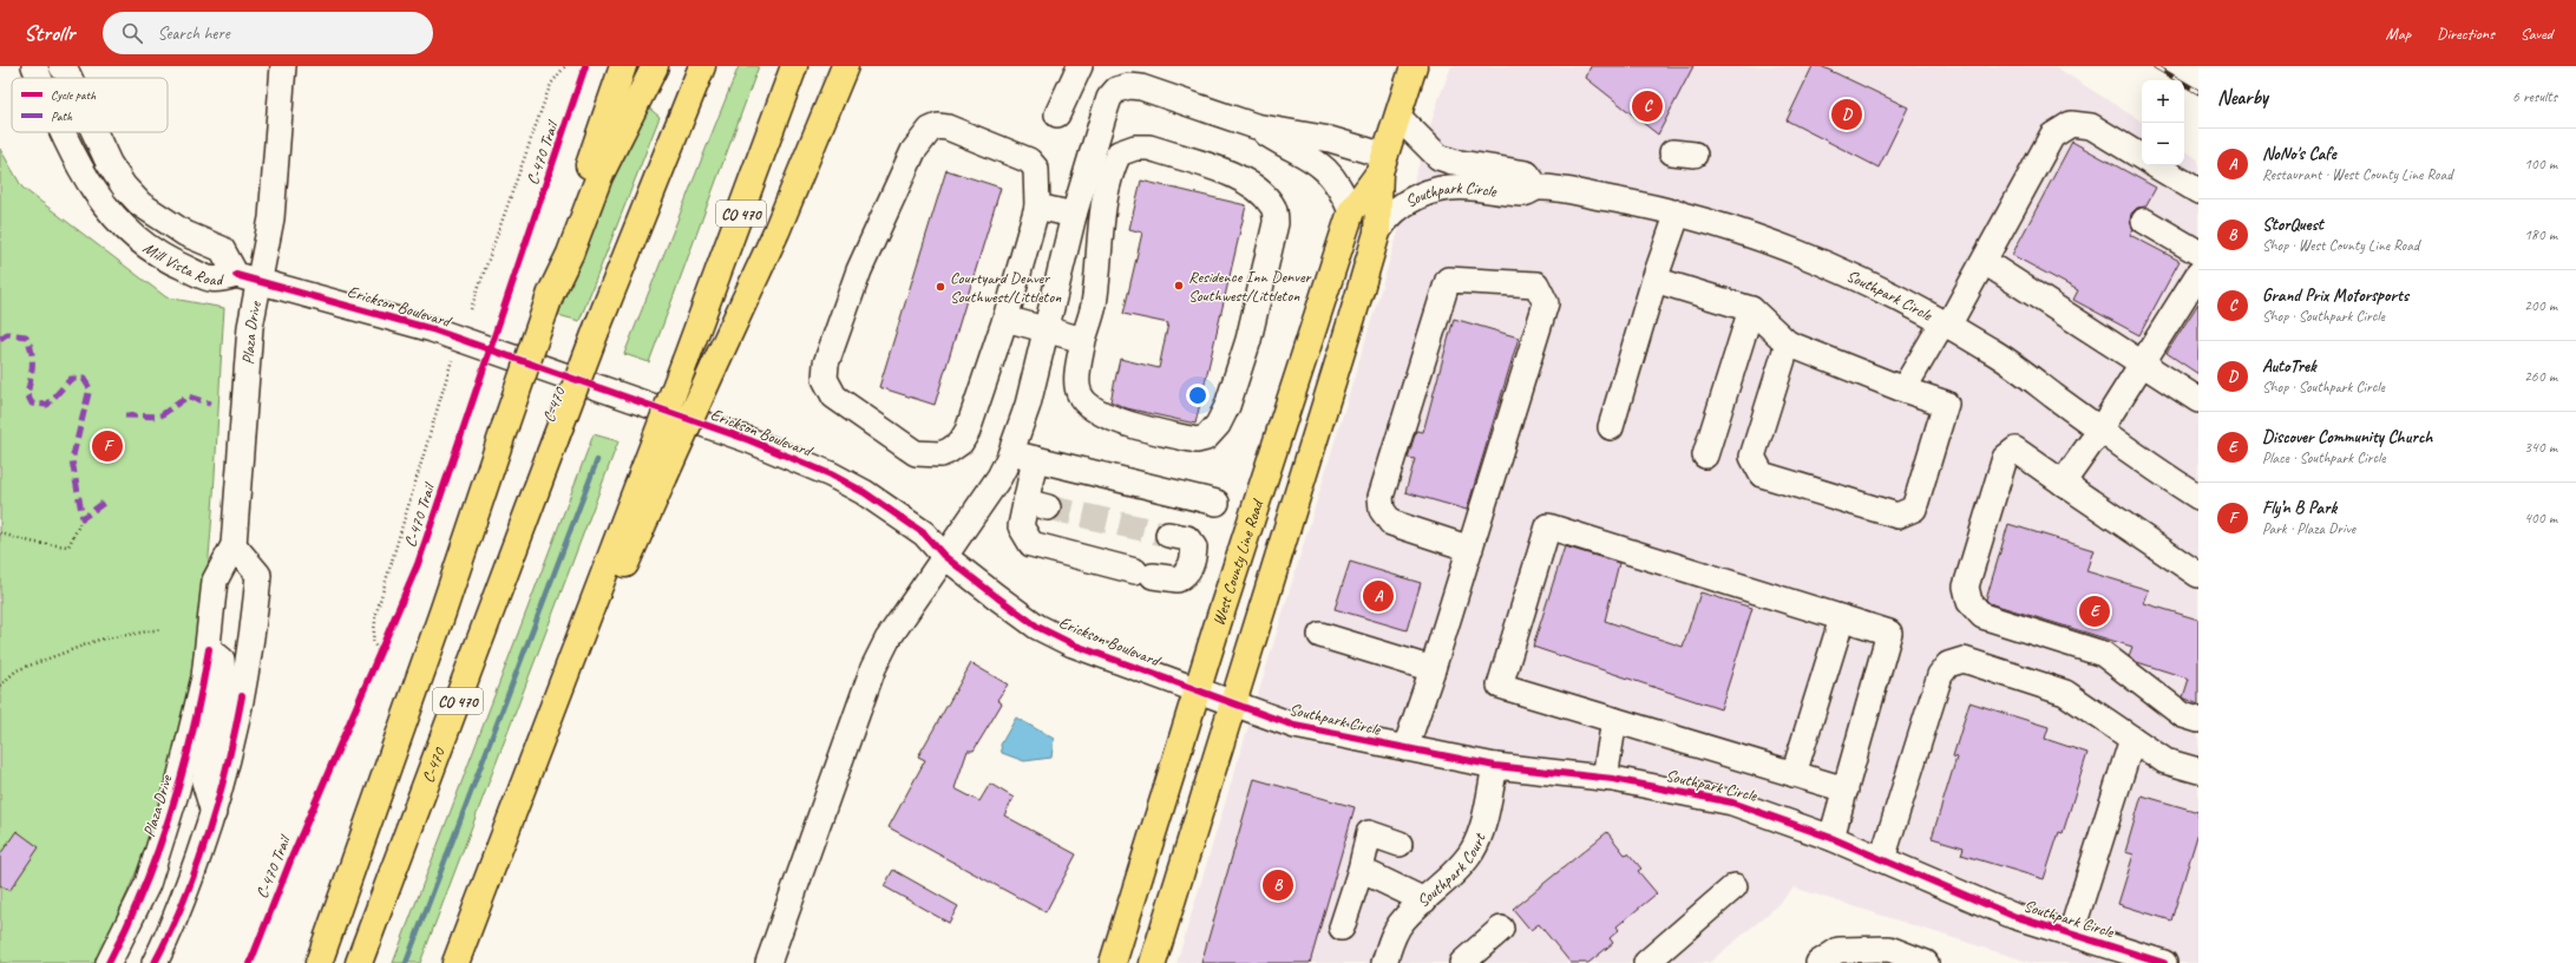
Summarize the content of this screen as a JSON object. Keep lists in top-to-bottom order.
{
  "streets": {
    "main road": ["CO 470", "C-470", "West County Line Road"],
    "street": [
      "Southpark Circle",
      "Mill Vista Road",
      "Erickson Boulevard",
      "Plaza Drive",
      "Southpark Court"
    ],
    "cycle path": ["C-470 Trail"]
  },
  "crossings": [
    ["Southpark Circle", "Erickson Boulevard"],
    ["Southpark Circle", "West County Line Road"],
    ["Southpark Circle", "Southpark Court"],
    ["Mill Vista Road", "Erickson Boulevard"],
    ["Mill Vista Road", "Plaza Drive"],
    ["Erickson Boulevard", "Plaza Drive"],
    ["Erickson Boulevard", "West County Line Road"]
  ],
  "places": ["Residence Inn Denver Southwest/Littleton", "Courtyard Denver Southwest/Littleton"],
  "legend": ["Cycle path", "Path"],
  "page": {
    "header": "Strollr",
    "search": "Search here",
    "nav": ["Map", "Directions", "Saved"],
    "heading": ["Nearby", "6 results"],
    "map_buttons": ["+", "−"],
    "pins": [
      "C",
      "D",
      "F",
      "A",
      "E",
      "B"
    ],
    "list": [
      {
        "mark": "A",
        "name": "NoNo's Cafe",
        "note": "Restaurant · West County Line Road",
        "value": "100 m"
      },
      {
        "mark": "B",
        "name": "StorQuest",
        "note": "Shop · West County Line Road",
        "value": "180 m"
      },
      {
        "mark": "C",
        "name": "Grand Prix Motorsports",
        "note": "Shop · Southpark Circle",
        "value": "200 m"
      },
      {
        "mark": "D",
        "name": "AutoTrek",
        "note": "Shop · Southpark Circle",
        "value": "260 m"
      },
      {
        "mark": "E",
        "name": "Discover Community Church",
        "note": "Place · Southpark Circle",
        "value": "340 m"
      },
      {
        "mark": "F",
        "name": "Fly’n B Park",
        "note": "Park · Plaza Drive",
        "value": "400 m"
      }
    ]
  }
}
